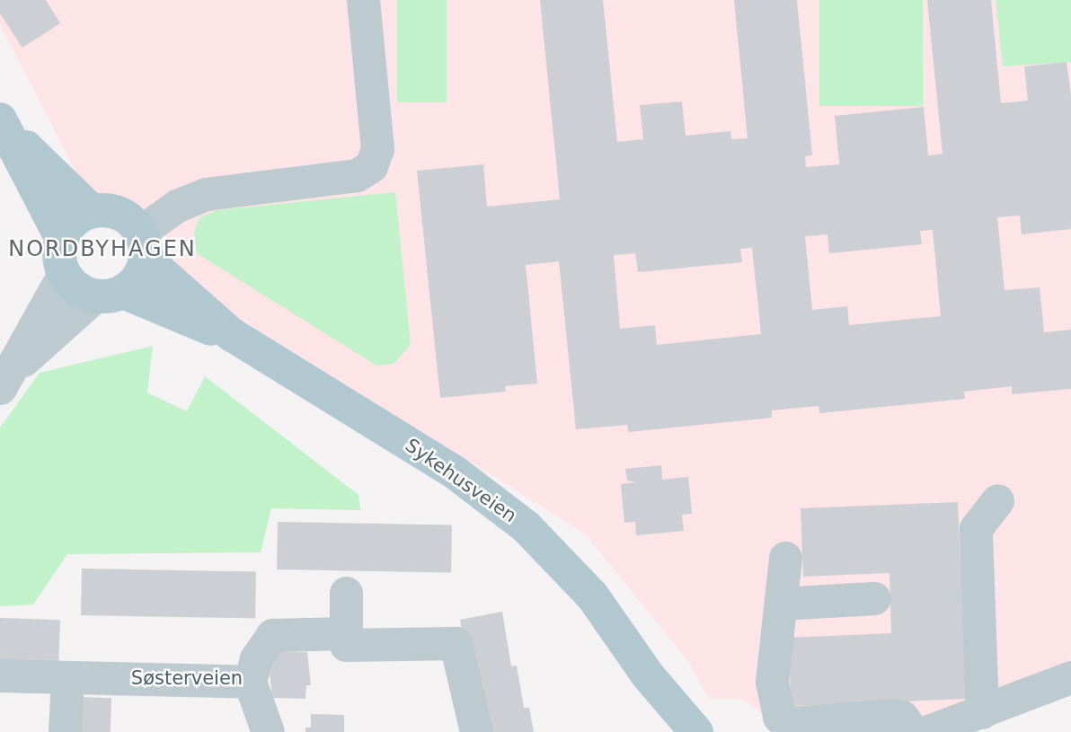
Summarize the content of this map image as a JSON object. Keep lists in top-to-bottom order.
{
  "streets": {
    "main road": ["Sykehusveien"],
    "street": ["Søsterveien"]
  },
  "districts": ["NORDBYHAGEN"]
}
